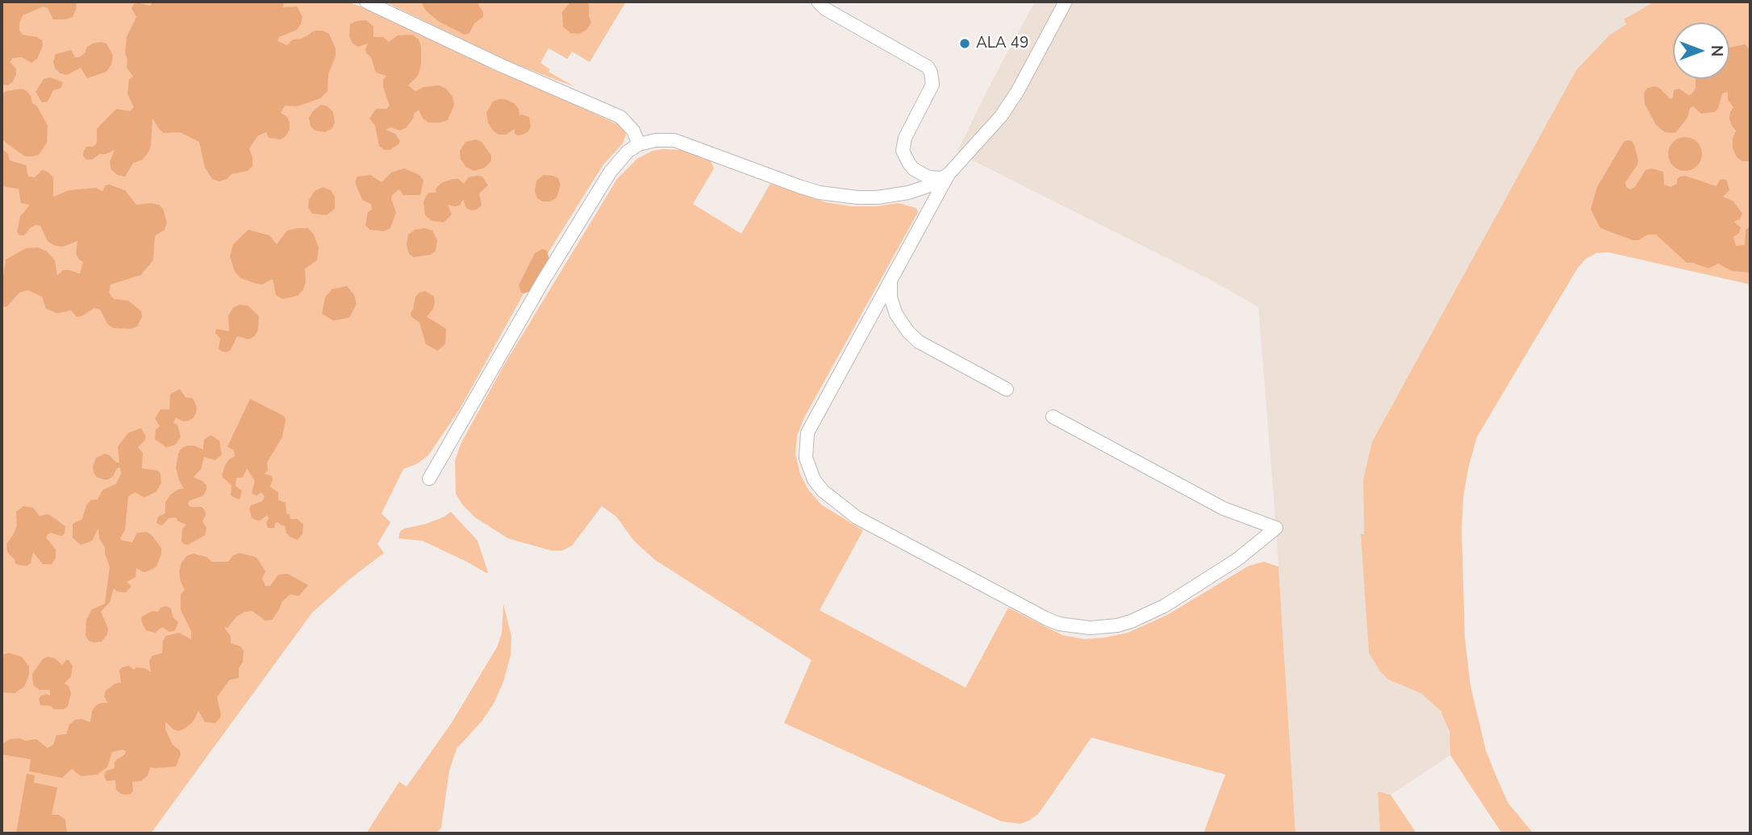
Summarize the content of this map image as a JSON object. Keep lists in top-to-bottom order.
{
  "places": ["ALA 49"],
  "north": "right"
}
